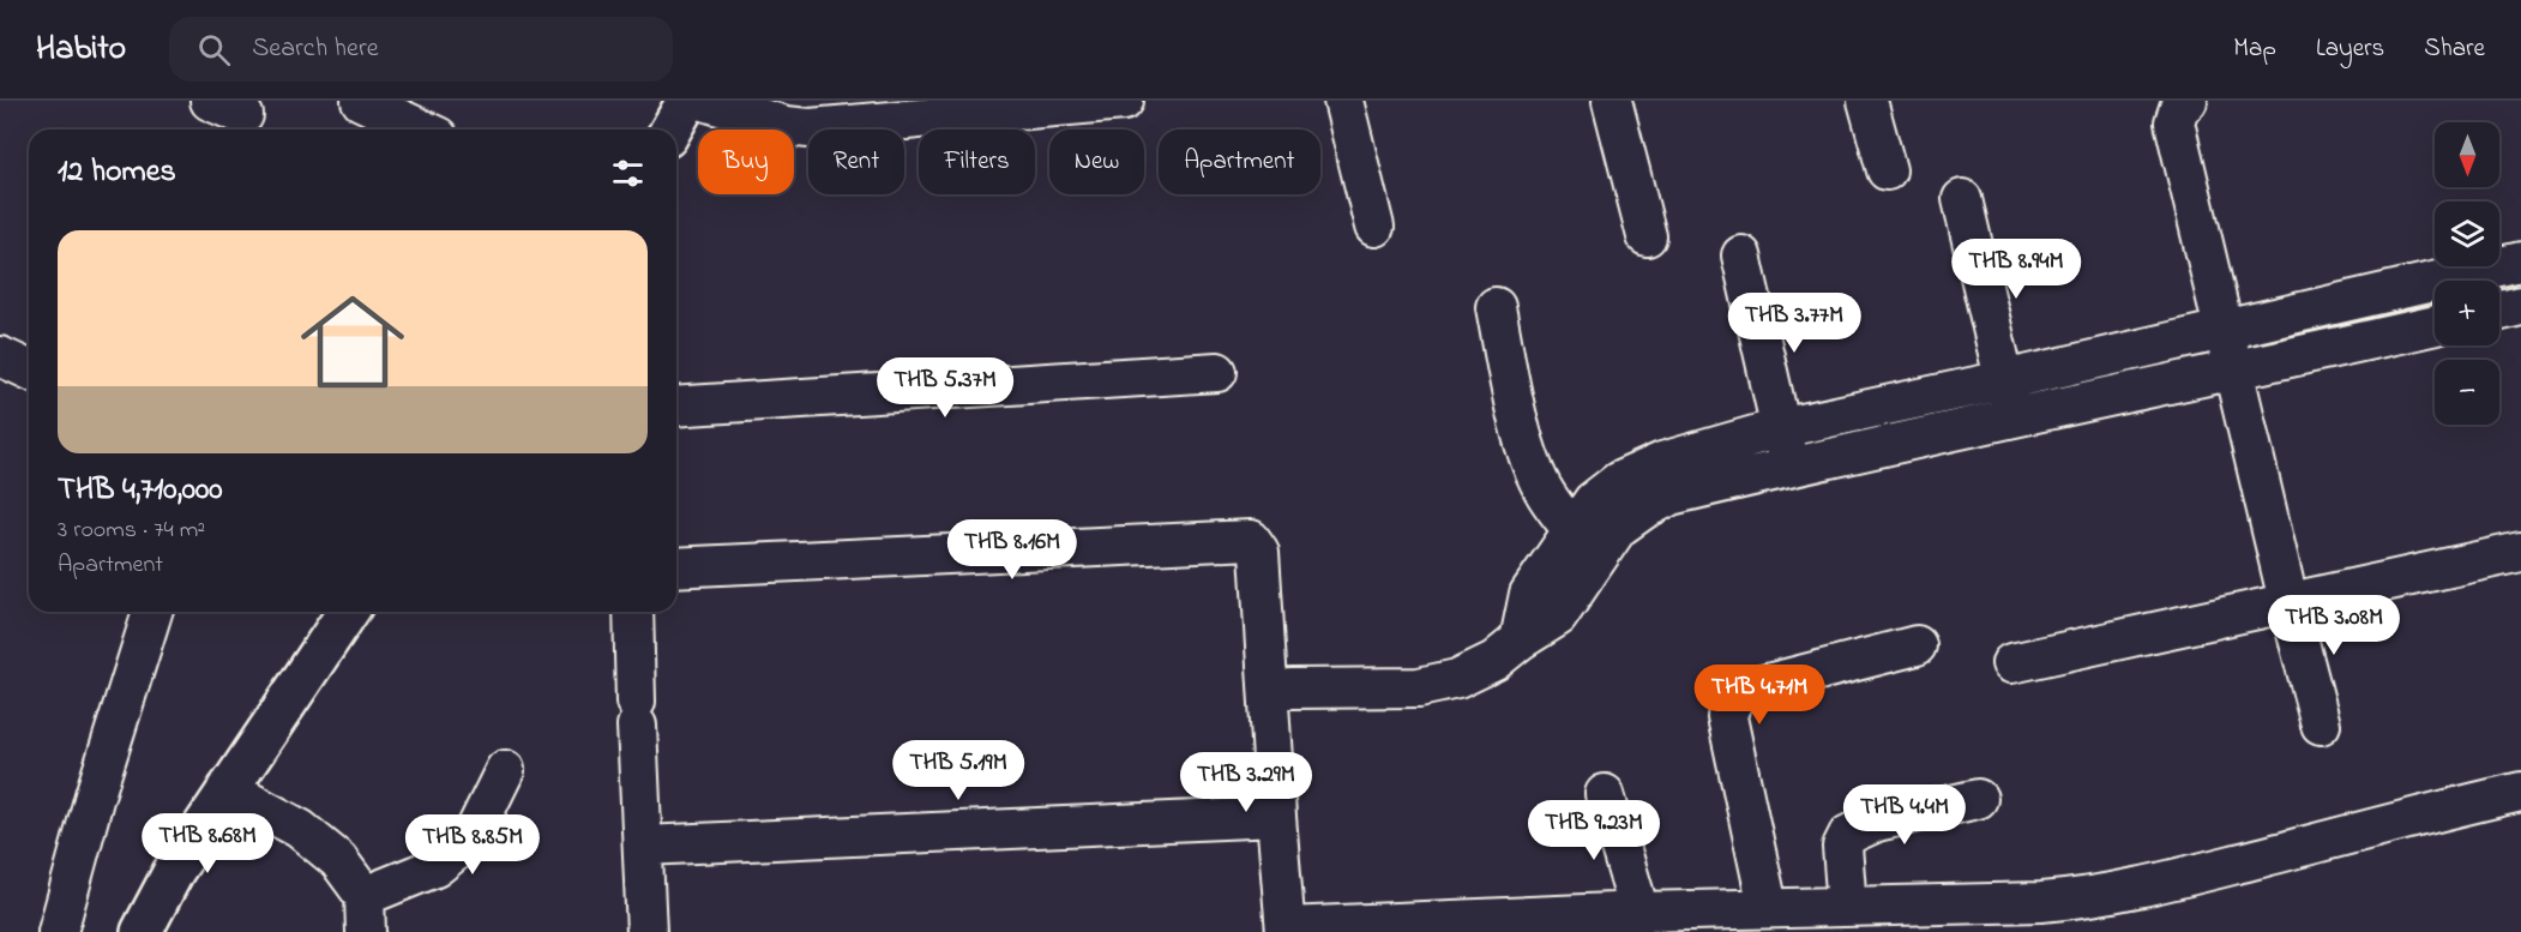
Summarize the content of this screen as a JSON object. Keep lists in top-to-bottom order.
{
  "north": "bottom",
  "page": {
    "header": "Habito",
    "search": "Search here",
    "nav": ["Map", "Layers", "Share"],
    "map_buttons": ["+", "−"],
    "chip": [
      "Buy",
      "Rent",
      "Filters",
      "New",
      "Apartment"
    ],
    "heading": "12 homes",
    "list": [
      {
        "name": "THB 4,710,000",
        "note": "3 rooms · 74 m² · Apartment"
      }
    ],
    "price": [
      "THB 8.94M",
      "THB 3.77M",
      "THB 5.37M",
      "THB 8.16M",
      "THB 3.08M",
      "THB 4.71M",
      "THB 5.19M",
      "THB 3.29M",
      "THB 4.4M",
      "THB 9.23M",
      "THB 8.68M",
      "THB 8.85M"
    ]
  }
}
